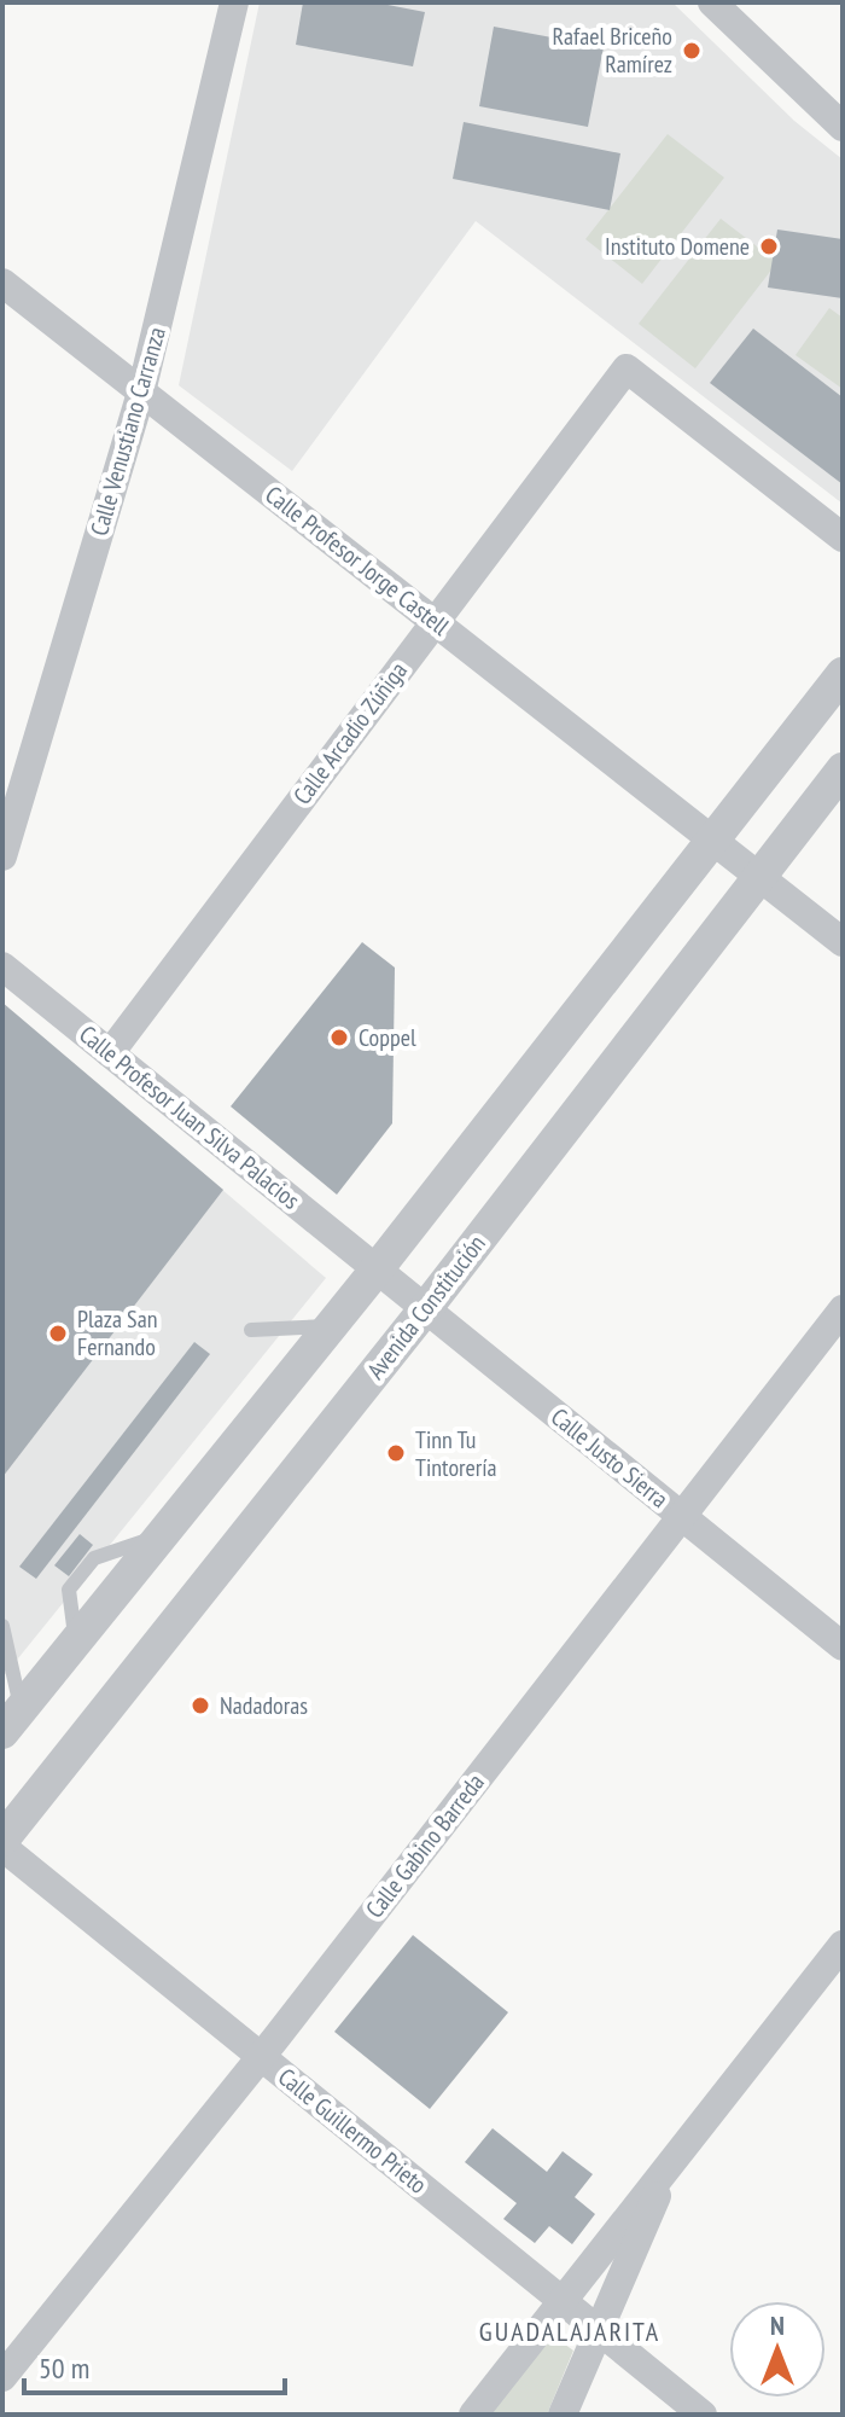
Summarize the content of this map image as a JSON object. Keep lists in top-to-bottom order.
{
  "streets": {
    "street": [
      "Calle Venustiano Carranza",
      "Calle Profesor Jorge Castell",
      "Calle Arcadio Zúñiga",
      "Calle Profesor Juan Silva Palacios",
      "Avenida Constitución",
      "Calle Justo Sierra",
      "Calle Gabino Barreda",
      "Calle Guillermo Prieto"
    ]
  },
  "crossings": [
    ["Calle Venustiano Carranza", "Calle Profesor Jorge Castell"],
    ["Calle Profesor Jorge Castell", "Calle Arcadio Zúñiga"],
    ["Calle Profesor Jorge Castell", "Avenida Constitución"],
    ["Calle Arcadio Zúñiga", "Calle Profesor Juan Silva Palacios"],
    ["Calle Profesor Juan Silva Palacios", "Calle Justo Sierra"],
    ["Avenida Constitución", "Calle Justo Sierra"],
    ["Avenida Constitución", "Calle Guillermo Prieto"],
    ["Calle Justo Sierra", "Calle Gabino Barreda"],
    ["Calle Gabino Barreda", "Calle Guillermo Prieto"]
  ],
  "districts": ["GUADALAJARITA"],
  "places": [
    "Rafael Briceño Ramírez",
    "Instituto Domene",
    "Coppel",
    "Plaza San Fernando",
    "Tinn Tu Tintorería",
    "Nadadoras"
  ],
  "scale_bar": "50 m",
  "north": "top"
}
